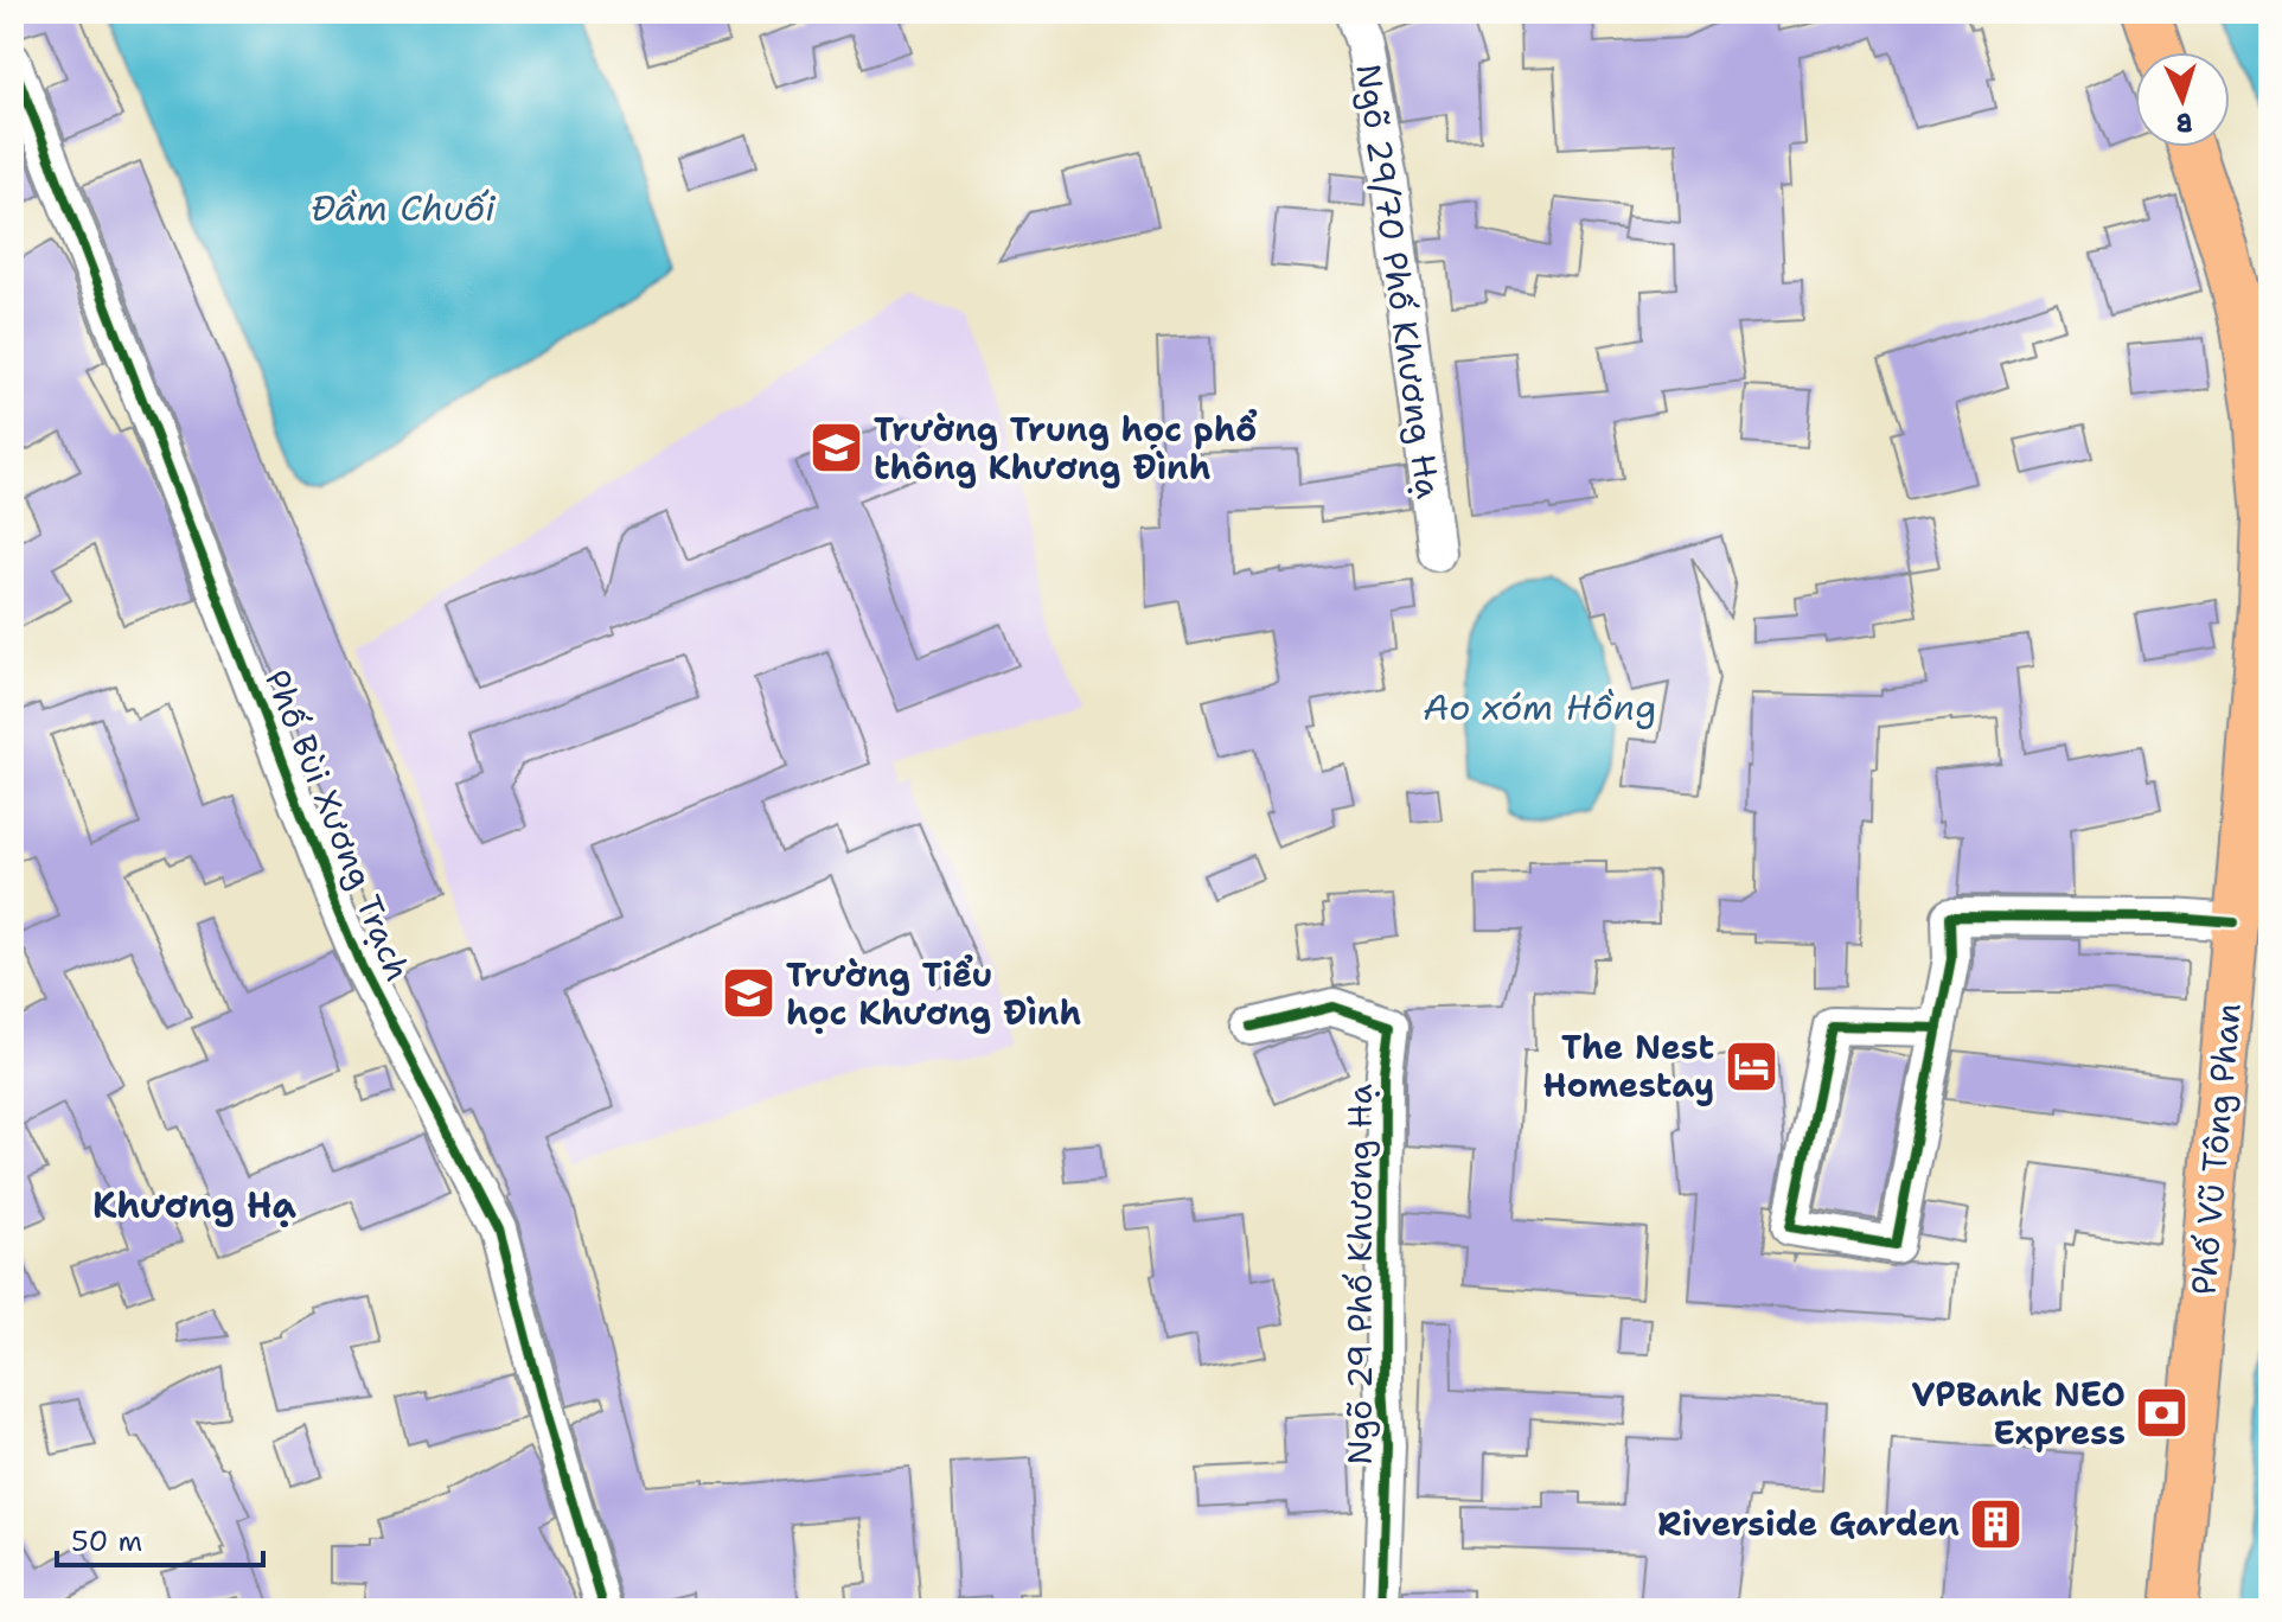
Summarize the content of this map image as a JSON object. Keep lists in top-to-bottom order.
{
  "streets": {
    "main road": ["Phố Vũ Tông Phan"],
    "street": ["Ngõ 29/70 Phố Khương Hạ", "Phố Bùi Xương Trạch", "Ngõ 29 Phố Khương Hạ"]
  },
  "districts": ["Khương Hạ"],
  "water": ["Đầm Chuối", "Ao xóm Hồng"],
  "places": {
    "school or university": ["Trường Trung học phổ thông Khương Đình", "Trường Tiểu học Khương Đình"],
    "hotel": ["The Nest Homestay"],
    "bank": ["VPBank NEO Express"],
    "building": ["Riverside Garden"]
  },
  "scale_bar": "50 m",
  "north": "bottom"
}
